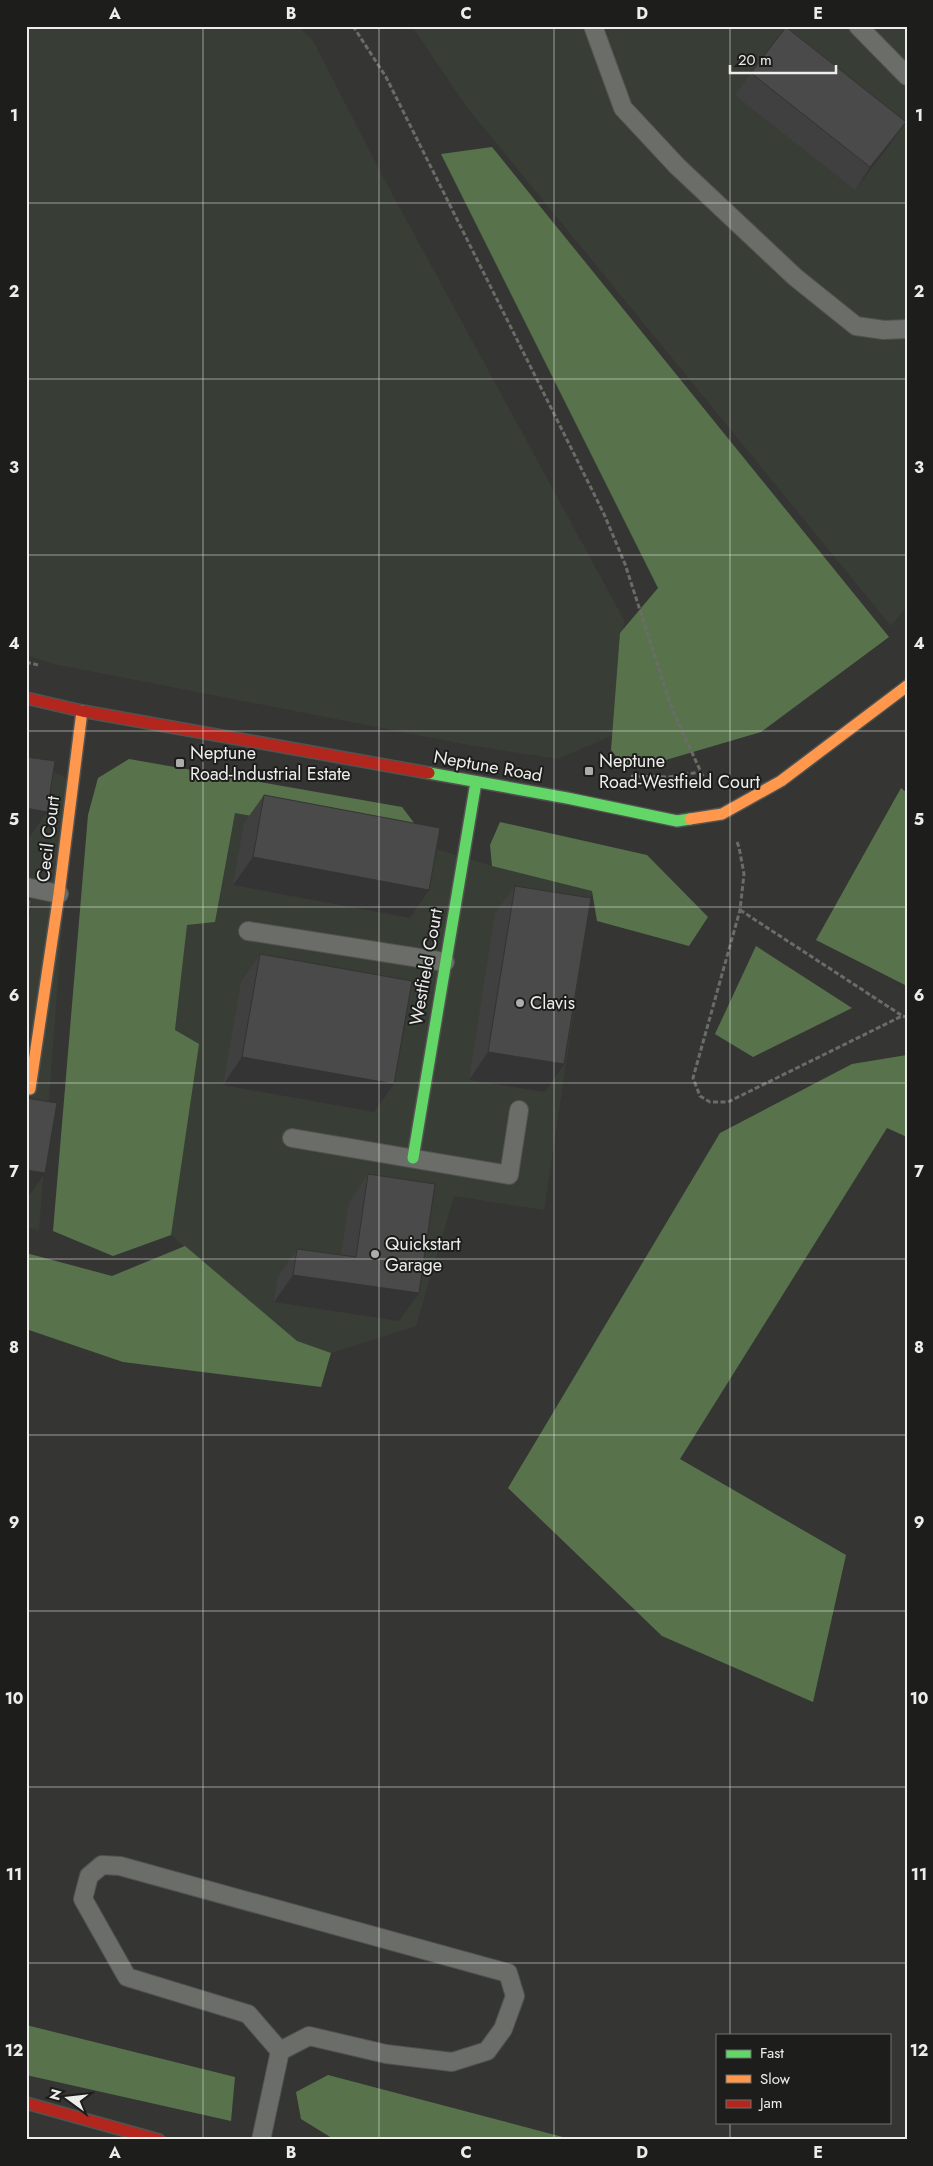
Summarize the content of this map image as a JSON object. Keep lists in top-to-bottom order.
{
  "streets": {
    "street": ["Neptune Road", "Cecil Court", "Westfield Court"]
  },
  "crossings": [
    ["Neptune Road", "Cecil Court"],
    ["Neptune Road", "Westfield Court"]
  ],
  "places": {
    "transit": ["Neptune Road-Industrial Estate", "Neptune Road-Westfield Court"],
    "other": ["Clavis", "Quickstart Garage"]
  },
  "legend": ["Fast", "Slow", "Jam"],
  "scale_bar": "20 m",
  "north": "left",
  "grid": {
    "columns": [
      "A",
      "B",
      "C",
      "D",
      "E"
    ],
    "rows": [
      "1",
      "2",
      "3",
      "4",
      "5",
      "6",
      "7",
      "8",
      "9",
      "10",
      "11",
      "12"
    ]
  }
}
